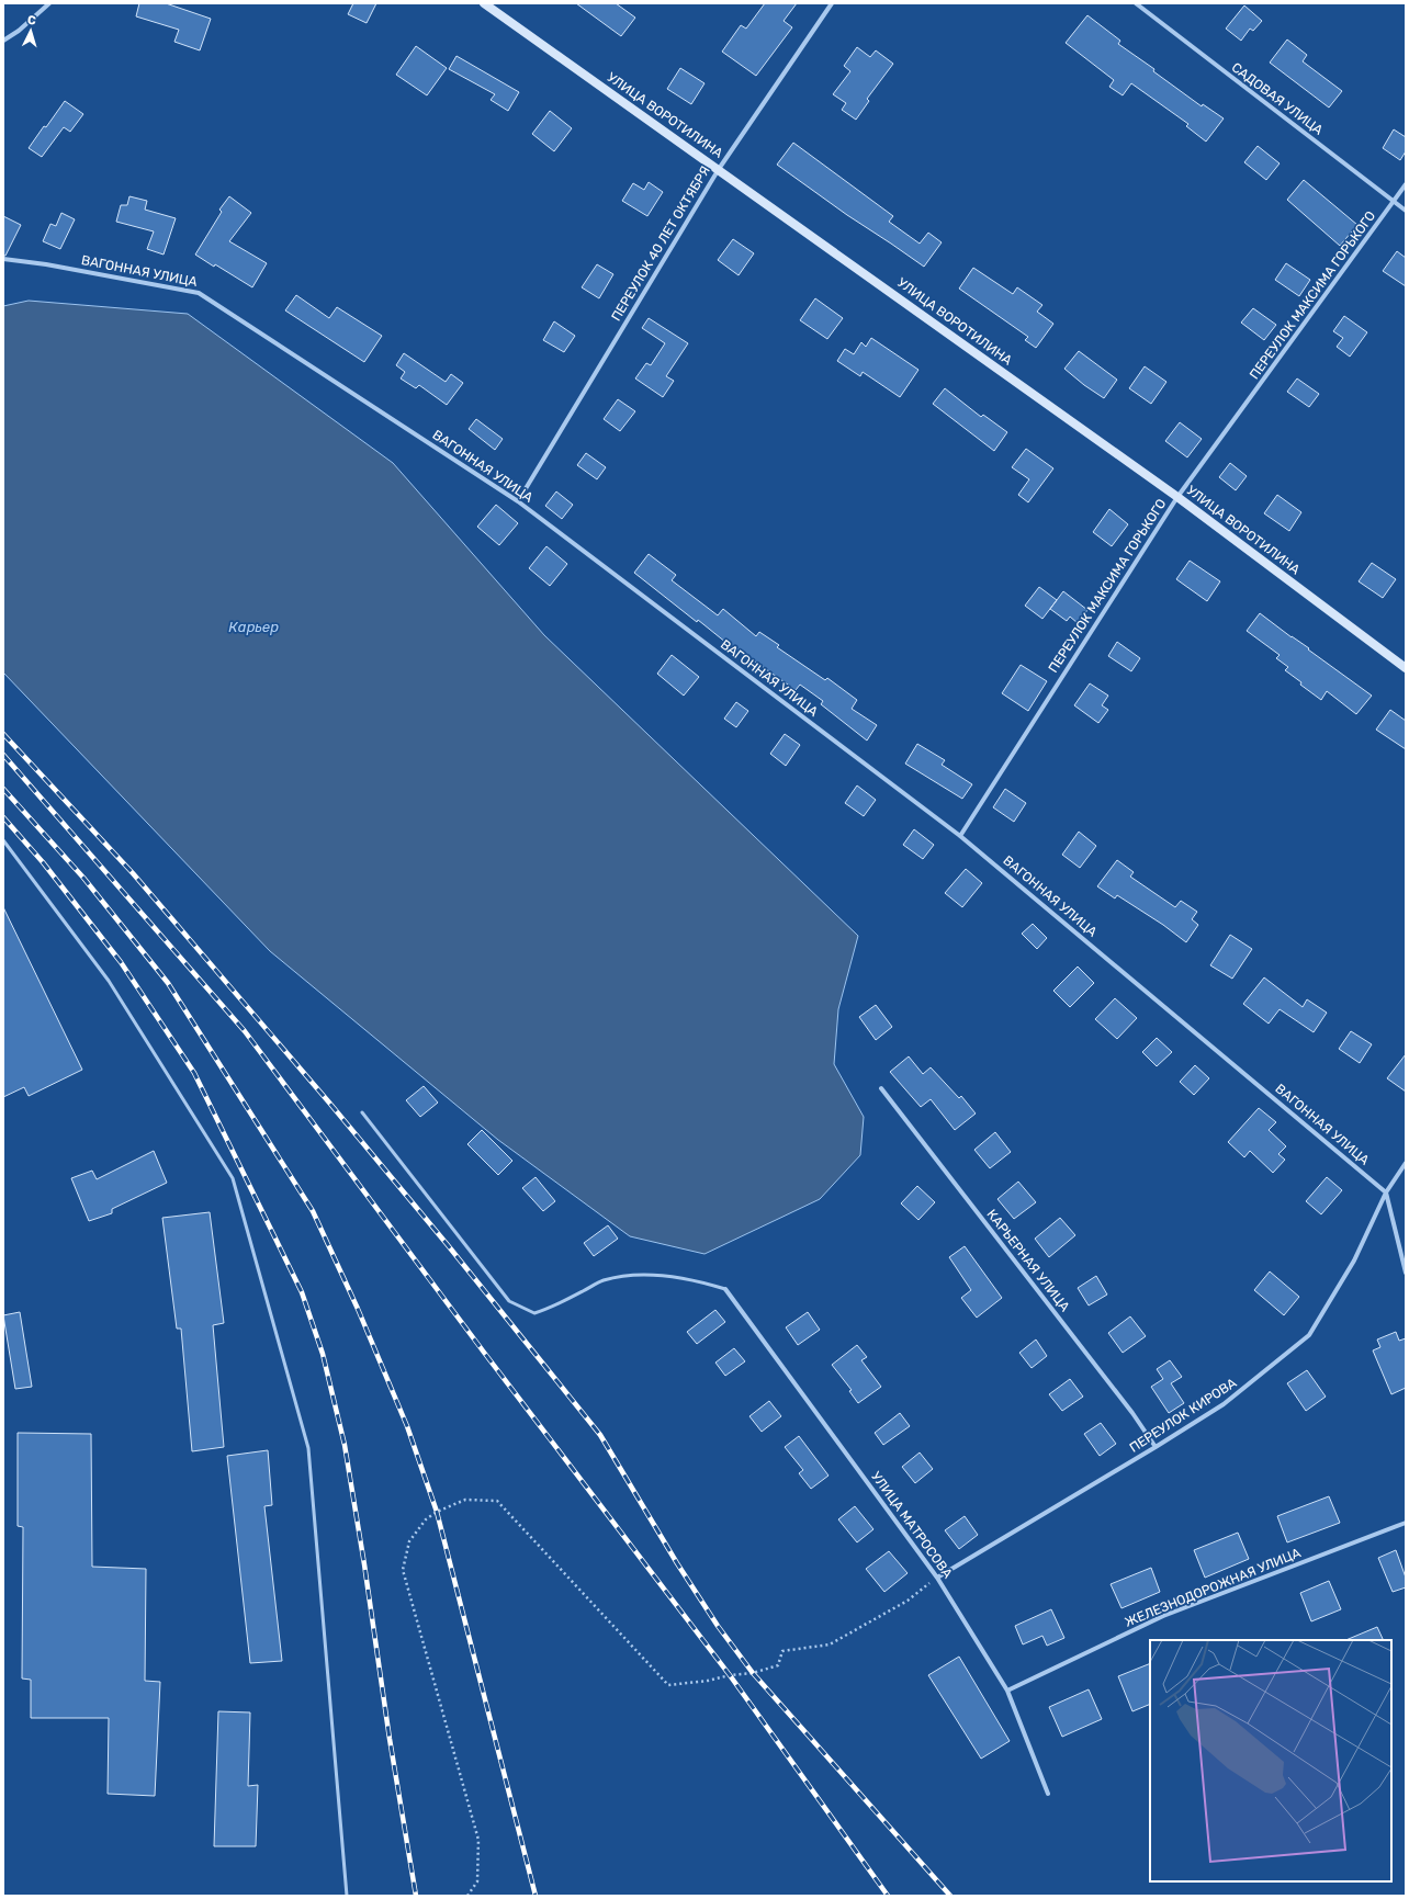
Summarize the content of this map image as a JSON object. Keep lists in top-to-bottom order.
{
  "streets": {
    "street": [
      "САДОВАЯ УЛИЦА",
      "УЛИЦА ВОРОТИЛИНА",
      "ПЕРЕУЛОК 40 ЛЕТ ОКТЯБРЯ",
      "ВАГОННАЯ УЛИЦА",
      "ПЕРЕУЛОК МАКСИМА ГОРЬКОГО",
      "КАРЬЕРНАЯ УЛИЦА",
      "ПЕРЕУЛОК КИРОВА",
      "УЛИЦА МАТРОСОВА",
      "ЖЕЛЕЗНОДОРОЖНАЯ УЛИЦА"
    ]
  },
  "crossings": [
    ["САДОВАЯ УЛИЦА", "ПЕРЕУЛОК МАКСИМА ГОРЬКОГО"],
    ["УЛИЦА ВОРОТИЛИНА", "ПЕРЕУЛОК 40 ЛЕТ ОКТЯБРЯ"],
    ["УЛИЦА ВОРОТИЛИНА", "ПЕРЕУЛОК МАКСИМА ГОРЬКОГО"],
    ["ПЕРЕУЛОК 40 ЛЕТ ОКТЯБРЯ", "ВАГОННАЯ УЛИЦА"],
    ["ВАГОННАЯ УЛИЦА", "ПЕРЕУЛОК МАКСИМА ГОРЬКОГО"],
    ["ВАГОННАЯ УЛИЦА", "ПЕРЕУЛОК КИРОВА"],
    ["КАРЬЕРНАЯ УЛИЦА", "ПЕРЕУЛОК КИРОВА"],
    ["ПЕРЕУЛОК КИРОВА", "УЛИЦА МАТРОСОВА"],
    ["УЛИЦА МАТРОСОВА", "ЖЕЛЕЗНОДОРОЖНАЯ УЛИЦА"]
  ],
  "water": ["Карьер"],
  "north": "top"
}
